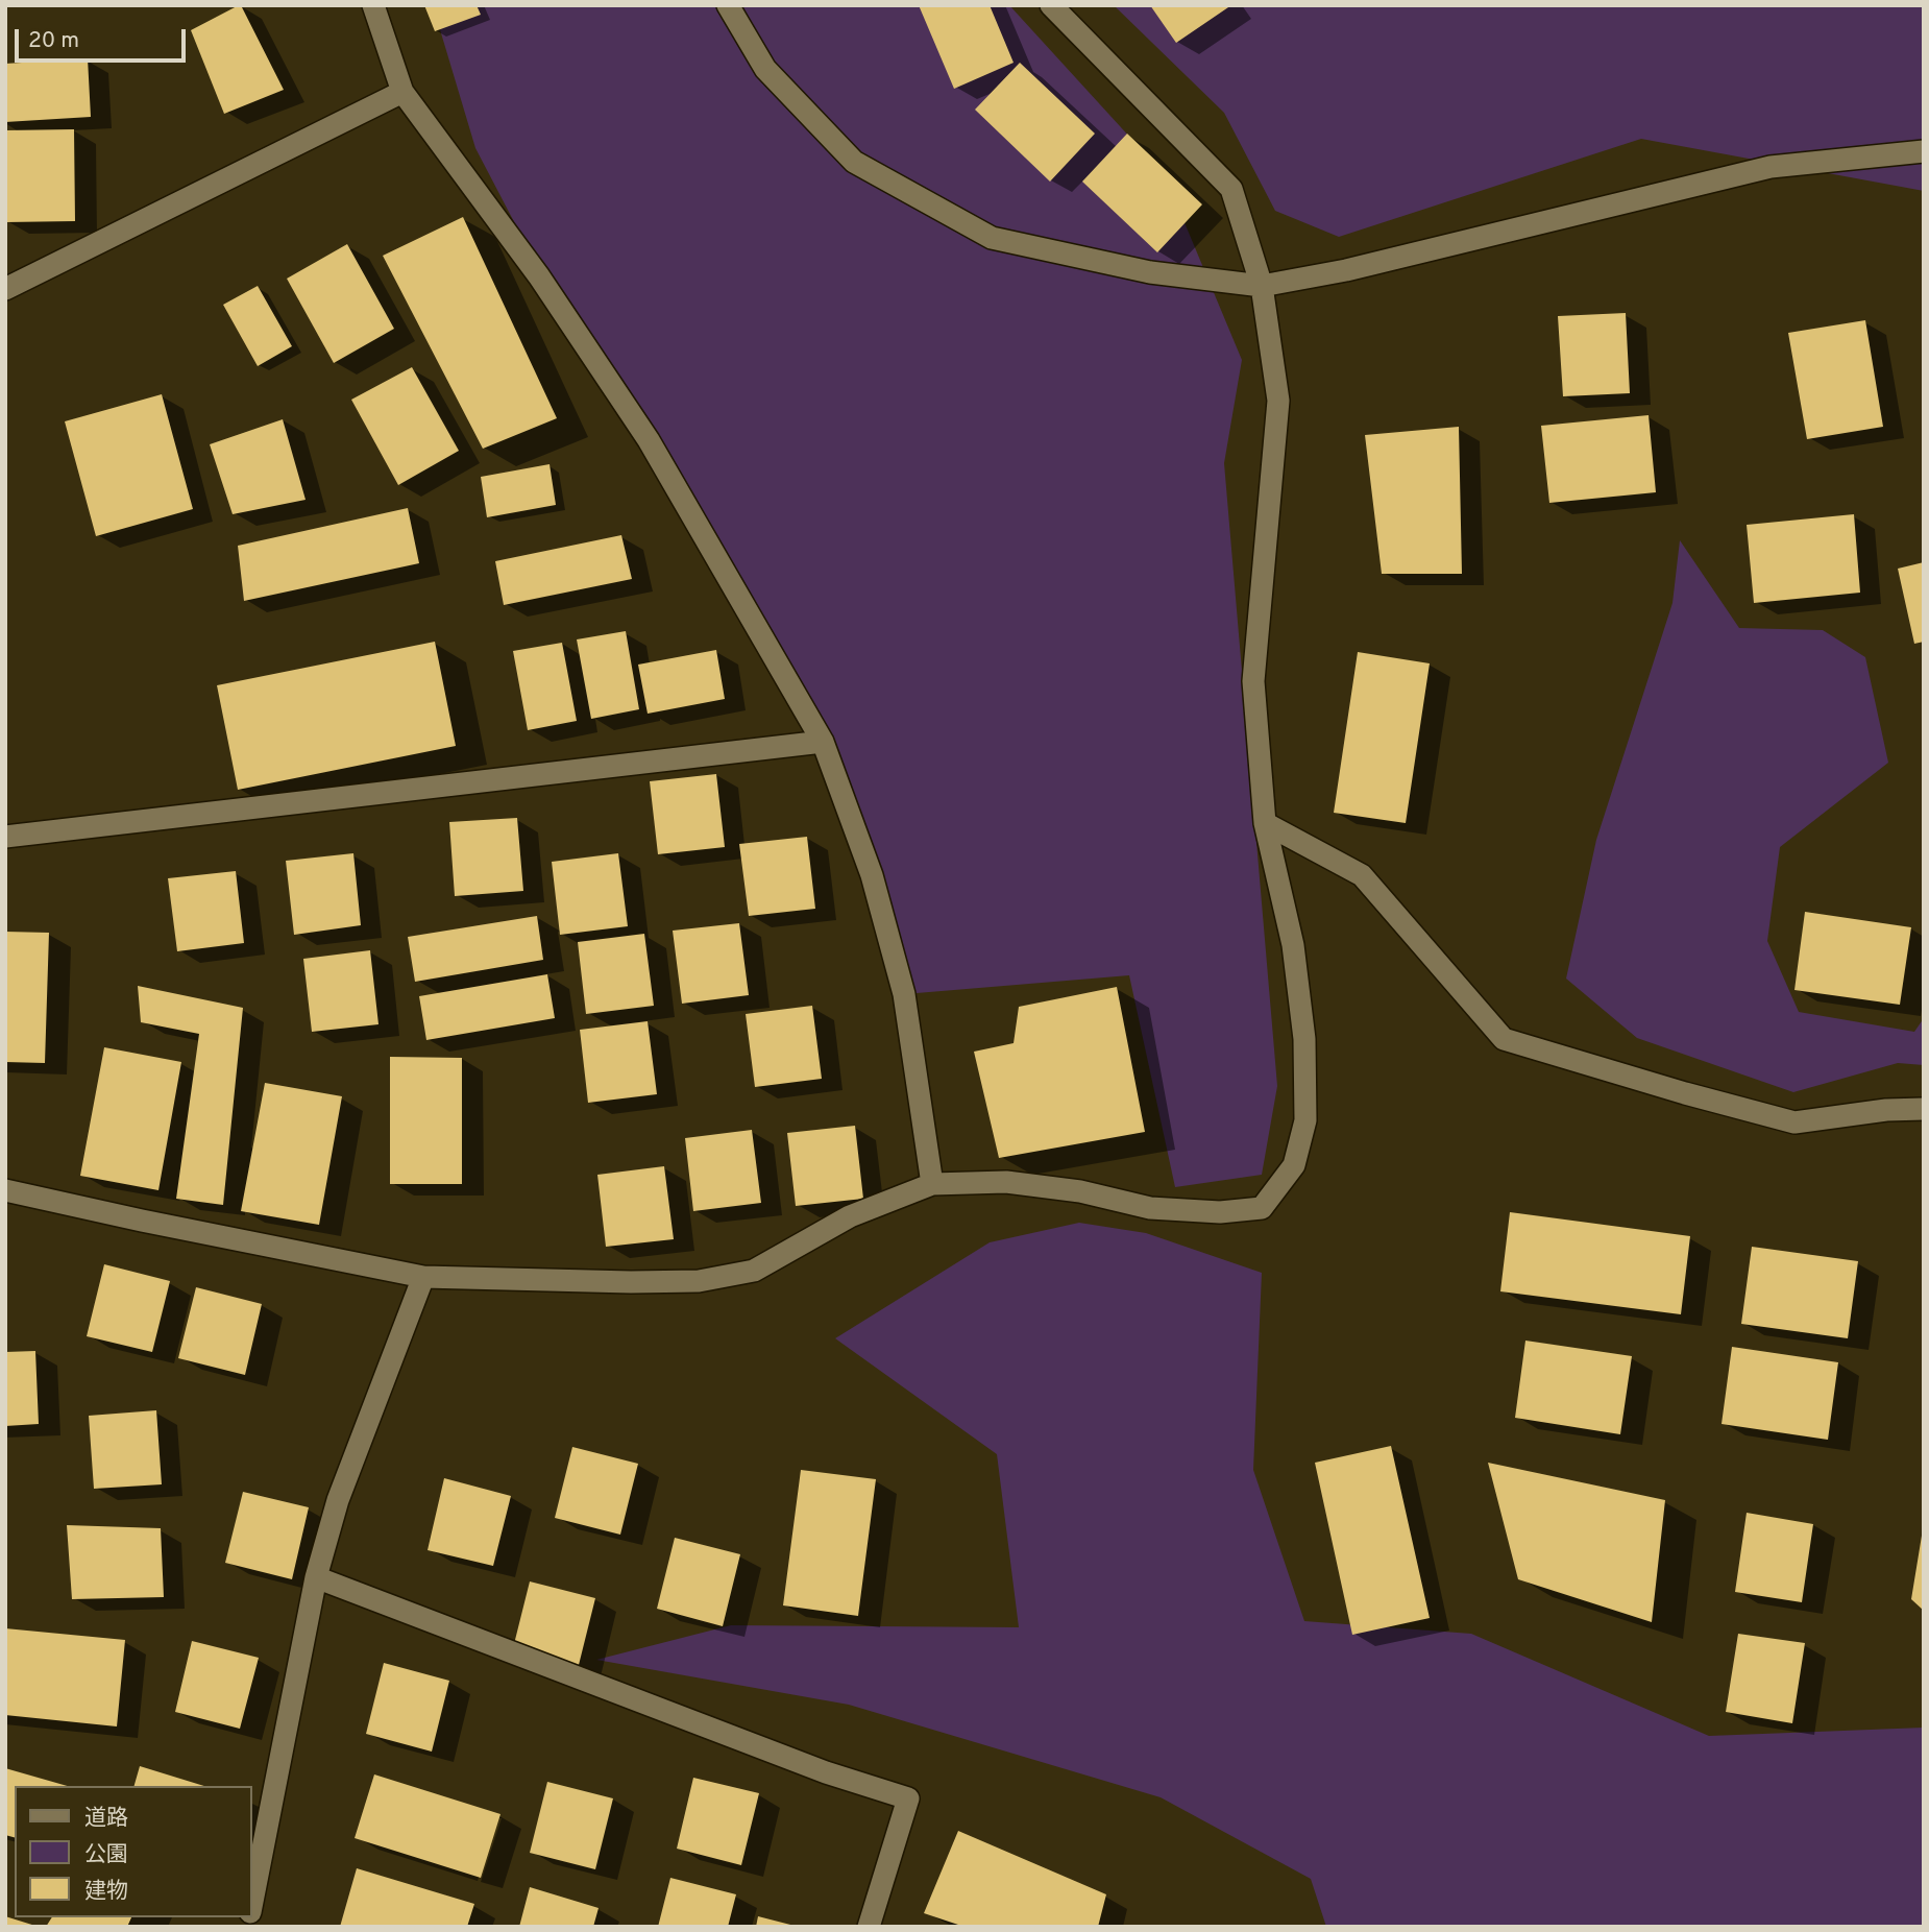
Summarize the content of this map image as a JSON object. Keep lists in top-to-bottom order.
{
  "legend": ["道路", "公園", "建物"],
  "scale_bar": "20 m"
}
